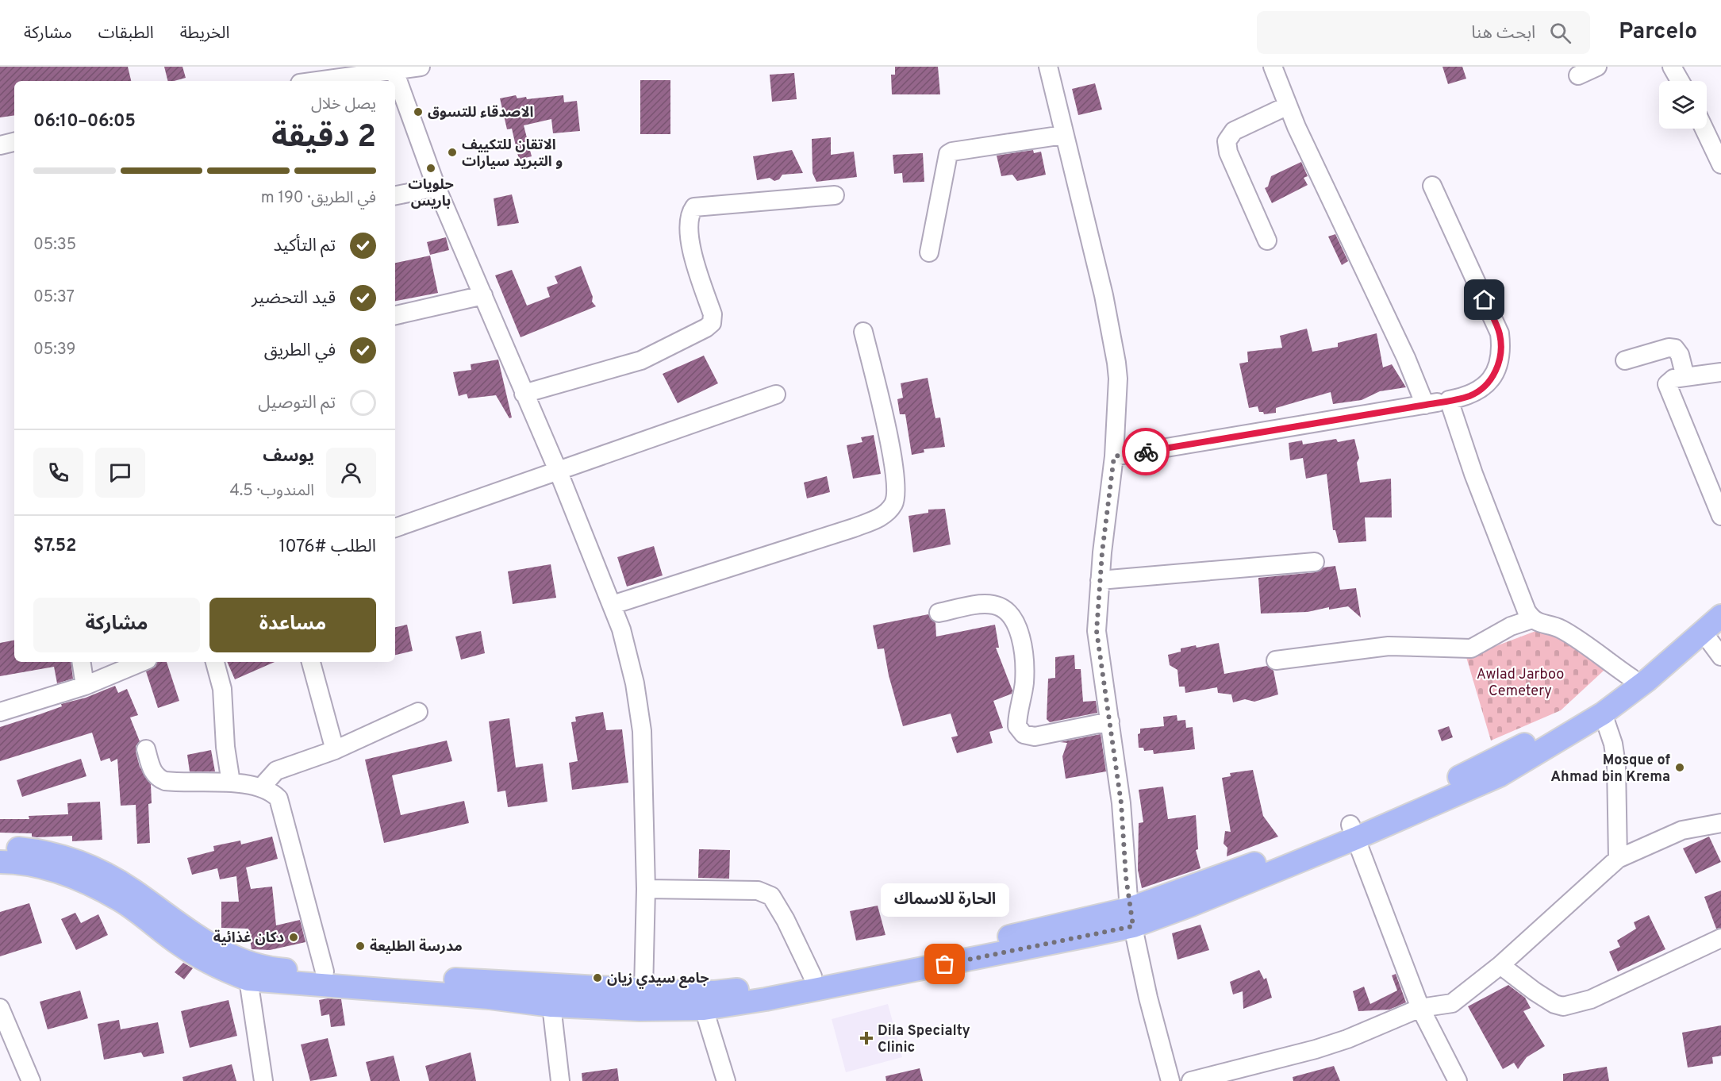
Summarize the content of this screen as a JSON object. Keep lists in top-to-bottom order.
{
  "parks": ["Awlad Jarboo Cemetery"],
  "places": {
    "other": [
      "الاصدقاء للتسوق",
      "الاتقان للتكييف و التبريد سيارات",
      "حلويات باريس",
      "Mosque of Ahmad bin Krema",
      "دكان غذائية",
      "مدرسة الطليعة",
      "الحارة للاسماك",
      "جامع سيدي زيان"
    ],
    "health": ["Dila Specialty Clinic"]
  },
  "page": {
    "header": "Parcelo",
    "search": "ابحث هنا",
    "nav": ["الخريطة", "الطبقات", "مشاركة"],
    "heading": ["2 دقيقة", "يصل خلال", "06:05–06:10"],
    "panel": [
      "يوسف",
      "المندوب · 4.5",
      "الطلب #1076",
      "$7.52"
    ],
    "bar": "في الطريق · 190 m",
    "list": [
      ["تم التأكيد", "05:35"],
      ["قيد التحضير", "05:37"],
      ["في الطريق", "05:39"],
      "تم التوصيل"
    ],
    "buttons": ["مساعدة", "مشاركة"],
    "bubble": "الحارة للاسماك"
  }
}
